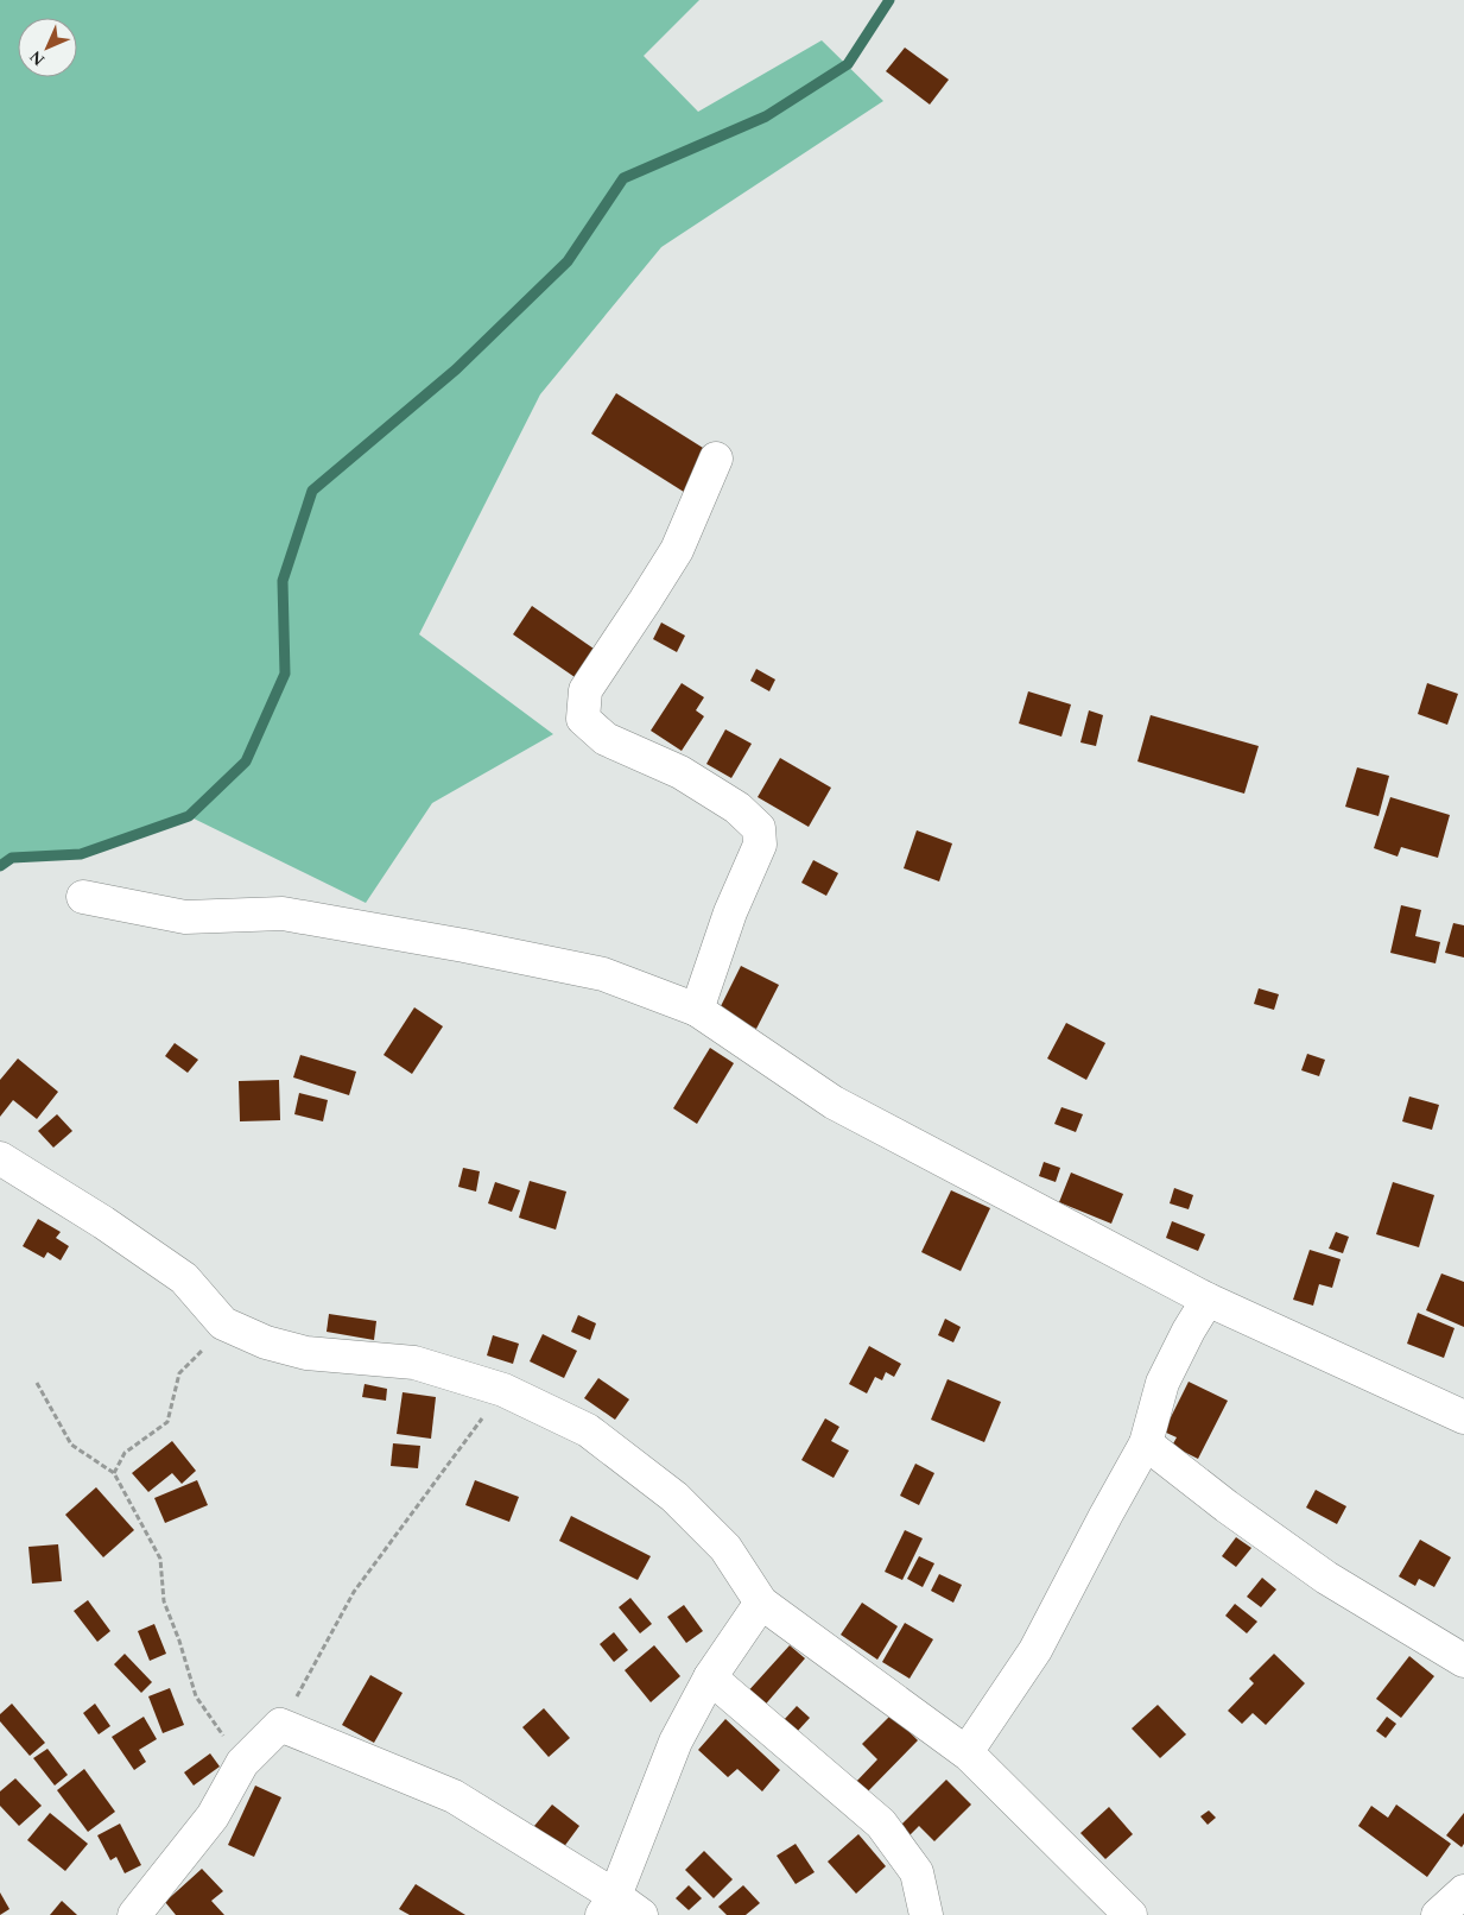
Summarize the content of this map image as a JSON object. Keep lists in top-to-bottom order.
{
  "north": "bottom left"
}
